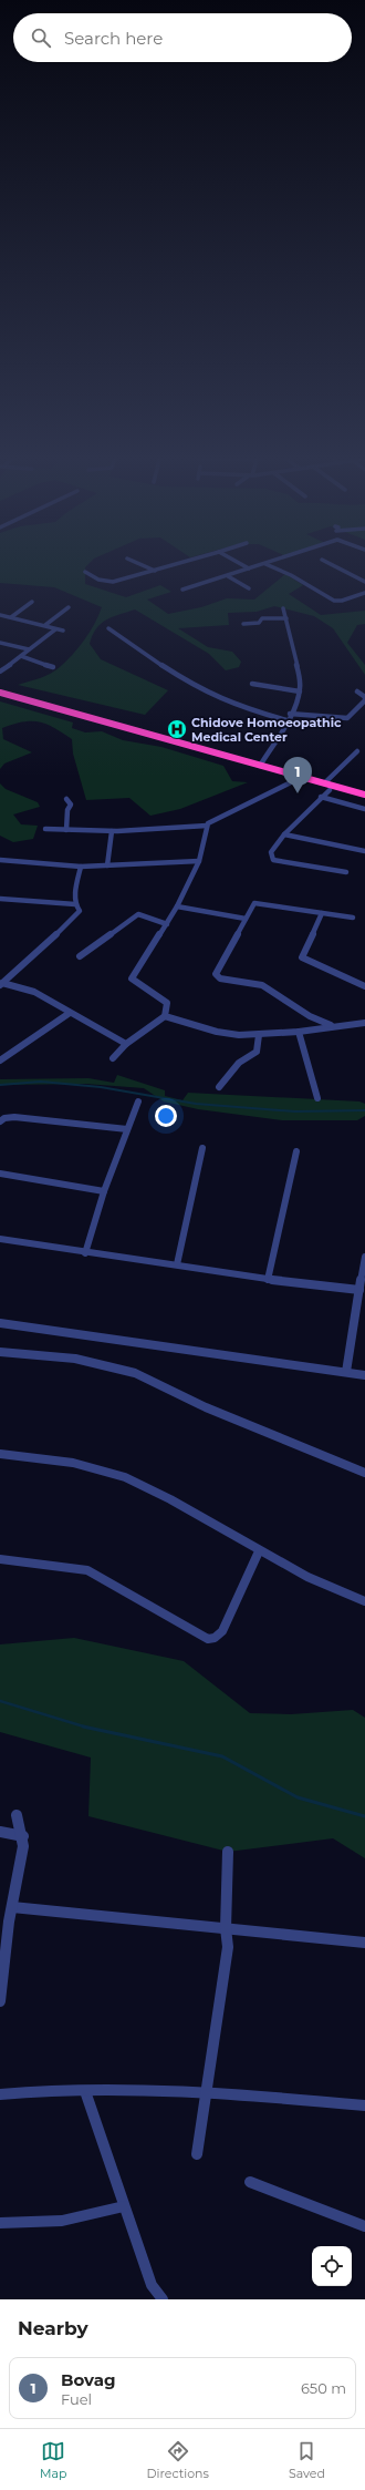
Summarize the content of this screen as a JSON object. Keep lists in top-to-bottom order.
{
  "places": {
    "hospital": ["Chidove Homoeopathic Medical Center"]
  },
  "page": {
    "search": "Search here",
    "pins": "1",
    "heading": "Nearby",
    "list": [
      {
        "mark": "1",
        "name": "Bovag",
        "note": "Fuel",
        "value": "650 m"
      }
    ],
    "nav": ["Map", "Directions", "Saved"]
  }
}
